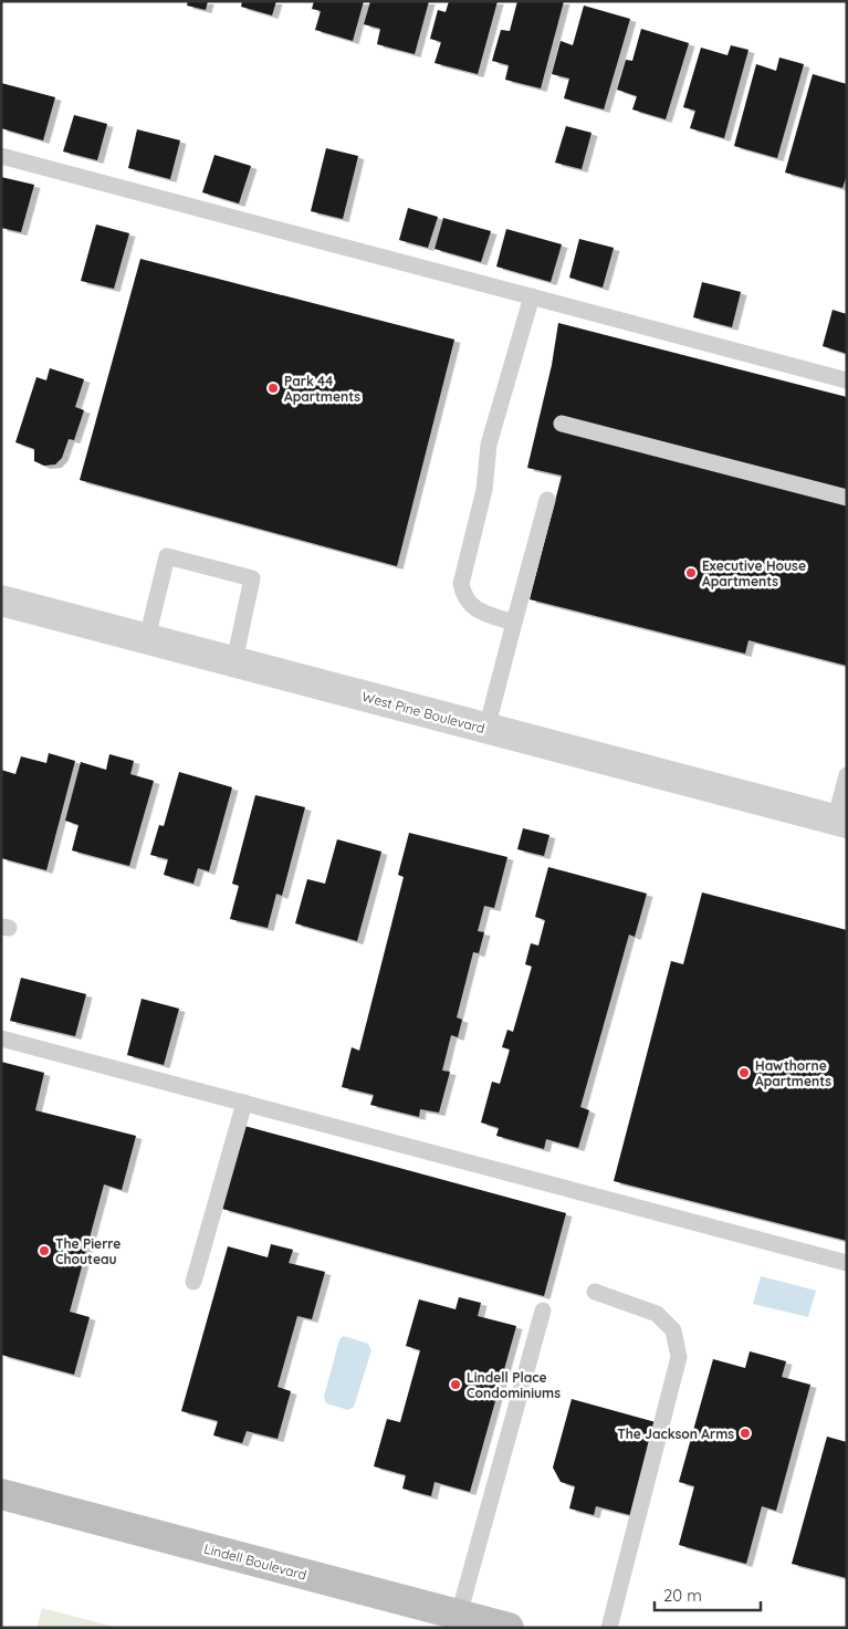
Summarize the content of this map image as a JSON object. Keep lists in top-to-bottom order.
{
  "streets": {
    "main road": ["Lindell Boulevard"],
    "street": ["West Pine Boulevard"]
  },
  "places": [
    "Park 44 Apartments",
    "Executive House Apartments",
    "Hawthorne Apartments",
    "The Pierre Chouteau",
    "Lindell Place Condominiums",
    "The Jackson Arms"
  ],
  "scale_bar": "20 m"
}
